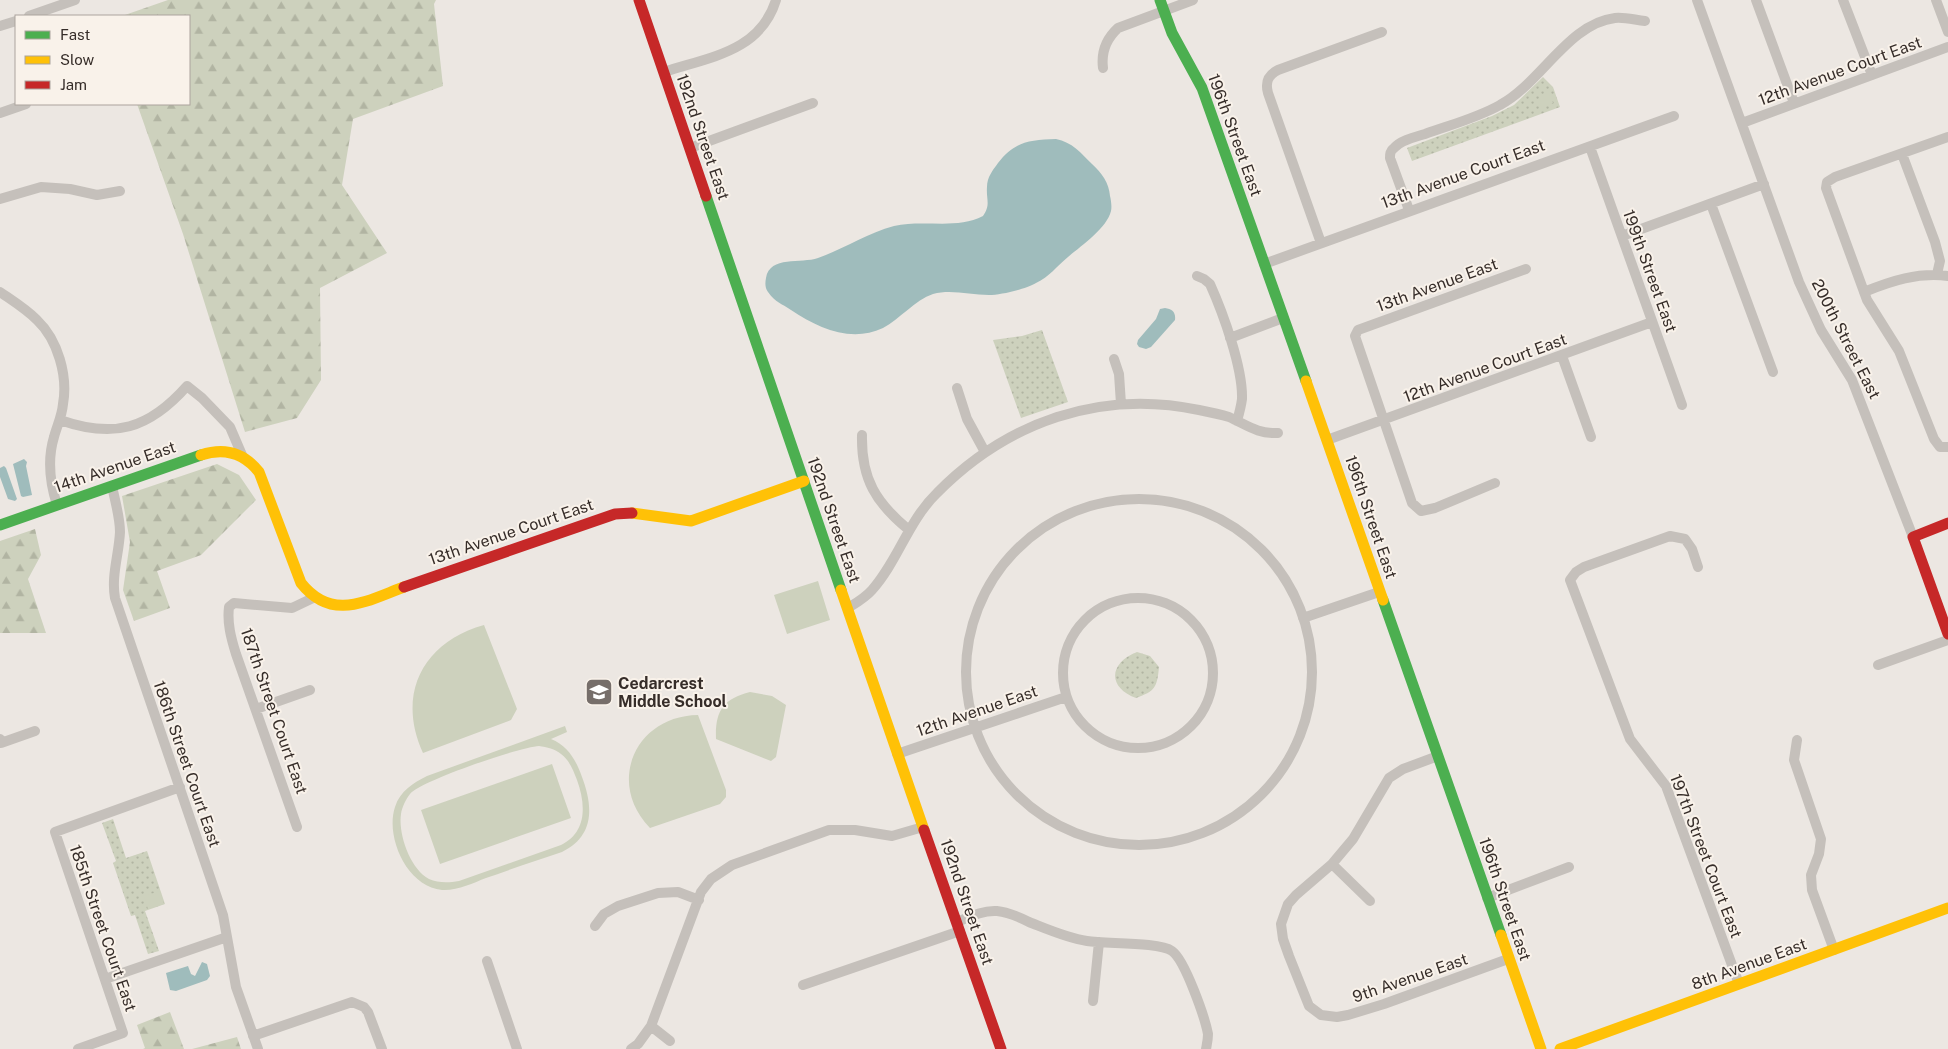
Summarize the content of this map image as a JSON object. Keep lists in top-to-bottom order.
{
  "streets": {
    "street": [
      "12th Avenue Court East",
      "196th Street East",
      "192nd Street East",
      "13th Avenue Court East",
      "199th Street East",
      "13th Avenue East",
      "200th Street East",
      "14th Avenue East",
      "187th Street Court East",
      "12th Avenue East",
      "186th Street Court East",
      "197th Street Court East",
      "185th Street Court East",
      "8th Avenue East",
      "9th Avenue East"
    ]
  },
  "crossings": [
    ["12th Avenue Court East", "196th Street East"],
    ["12th Avenue Court East", "199th Street East"],
    ["12th Avenue Court East", "13th Avenue East"],
    ["12th Avenue Court East", "200th Street East"],
    ["196th Street East", "13th Avenue Court East"],
    ["196th Street East", "9th Avenue East"],
    ["192nd Street East", "13th Avenue Court East"],
    ["192nd Street East", "12th Avenue East"],
    ["13th Avenue Court East", "199th Street East"],
    ["13th Avenue Court East", "187th Street Court East"],
    ["14th Avenue East", "186th Street Court East"],
    ["186th Street Court East", "185th Street Court East"],
    ["197th Street Court East", "8th Avenue East"]
  ],
  "places": {
    "school or university": ["Cedarcrest Middle School"]
  },
  "legend": ["Fast", "Slow", "Jam"]
}
